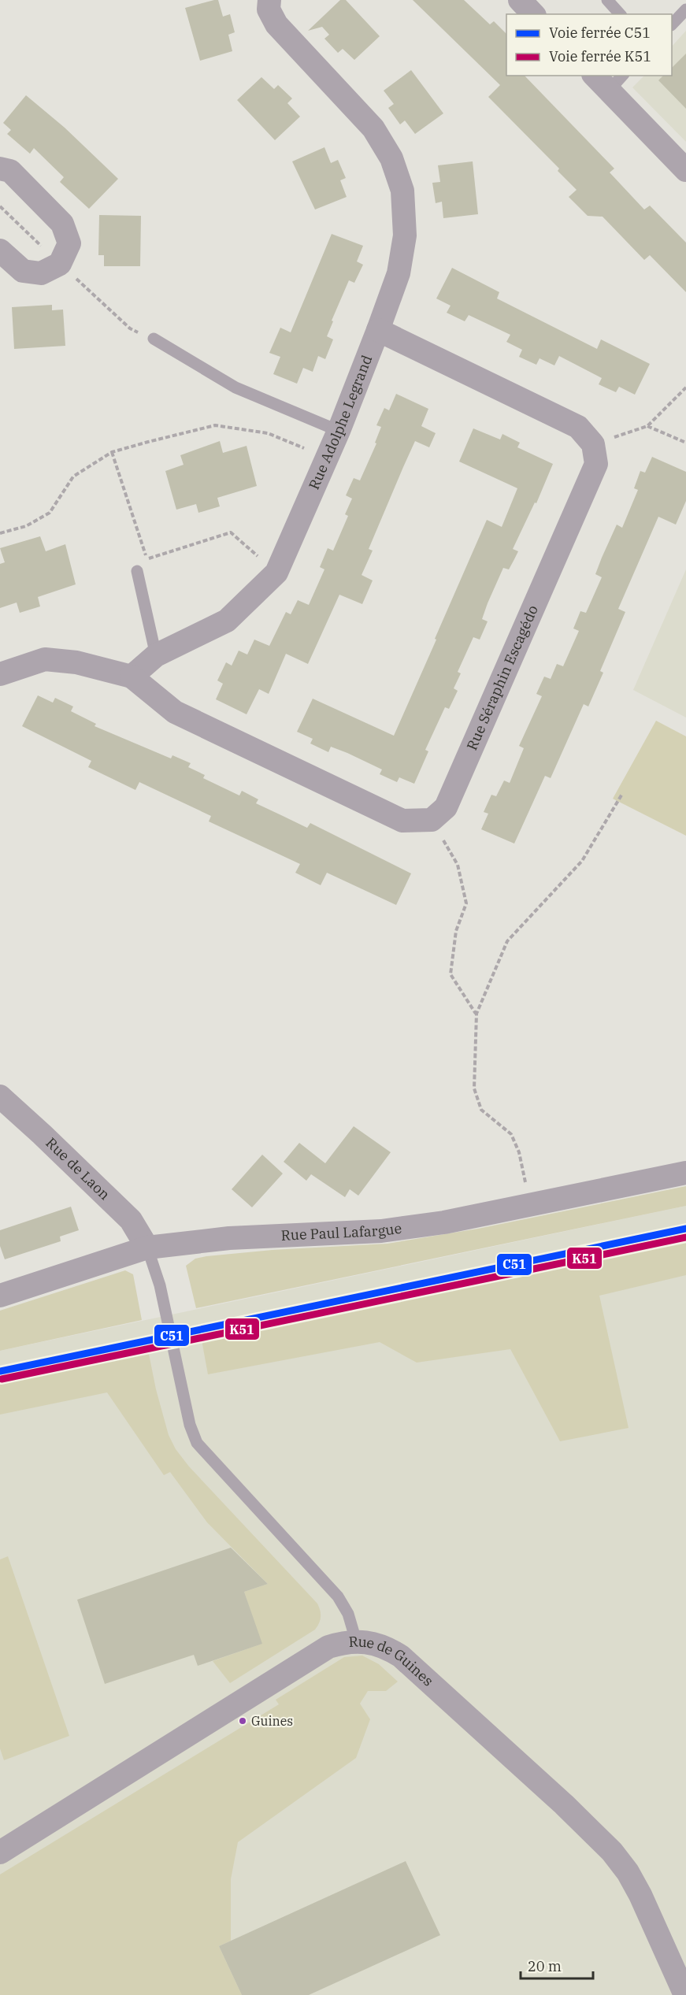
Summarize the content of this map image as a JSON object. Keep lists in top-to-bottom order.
{
  "streets": {
    "street": [
      "Rue Adolphe Legrand",
      "Rue Séraphin Escagédo",
      "Rue de Laon",
      "Rue Paul Lafargue",
      "Rue de Guines"
    ]
  },
  "crossings": [
    ["Rue de Laon", "Rue Paul Lafargue"]
  ],
  "places": ["Guines"],
  "lines": ["rail line C51", "rail line K51"],
  "legend": ["Voie ferrée C51", "Voie ferrée K51"],
  "scale_bar": "20 m"
}
